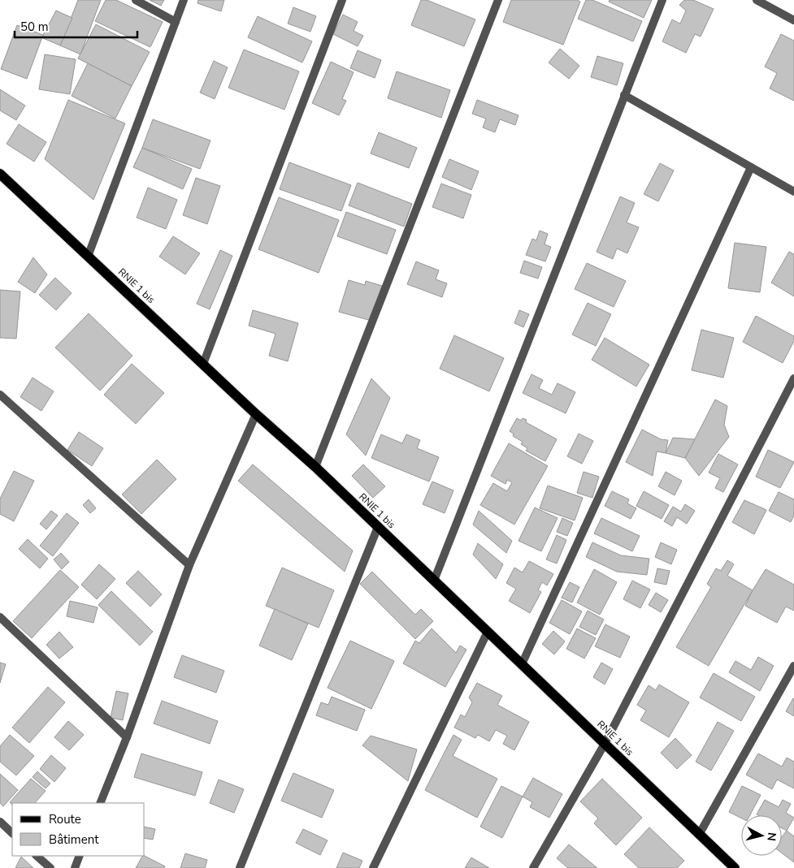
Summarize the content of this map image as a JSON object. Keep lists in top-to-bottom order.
{
  "streets": {
    "main road": ["RNIE 1 bis"]
  },
  "legend": ["Route", "Bâtiment"],
  "scale_bar": "50 m",
  "north": "right"
}
